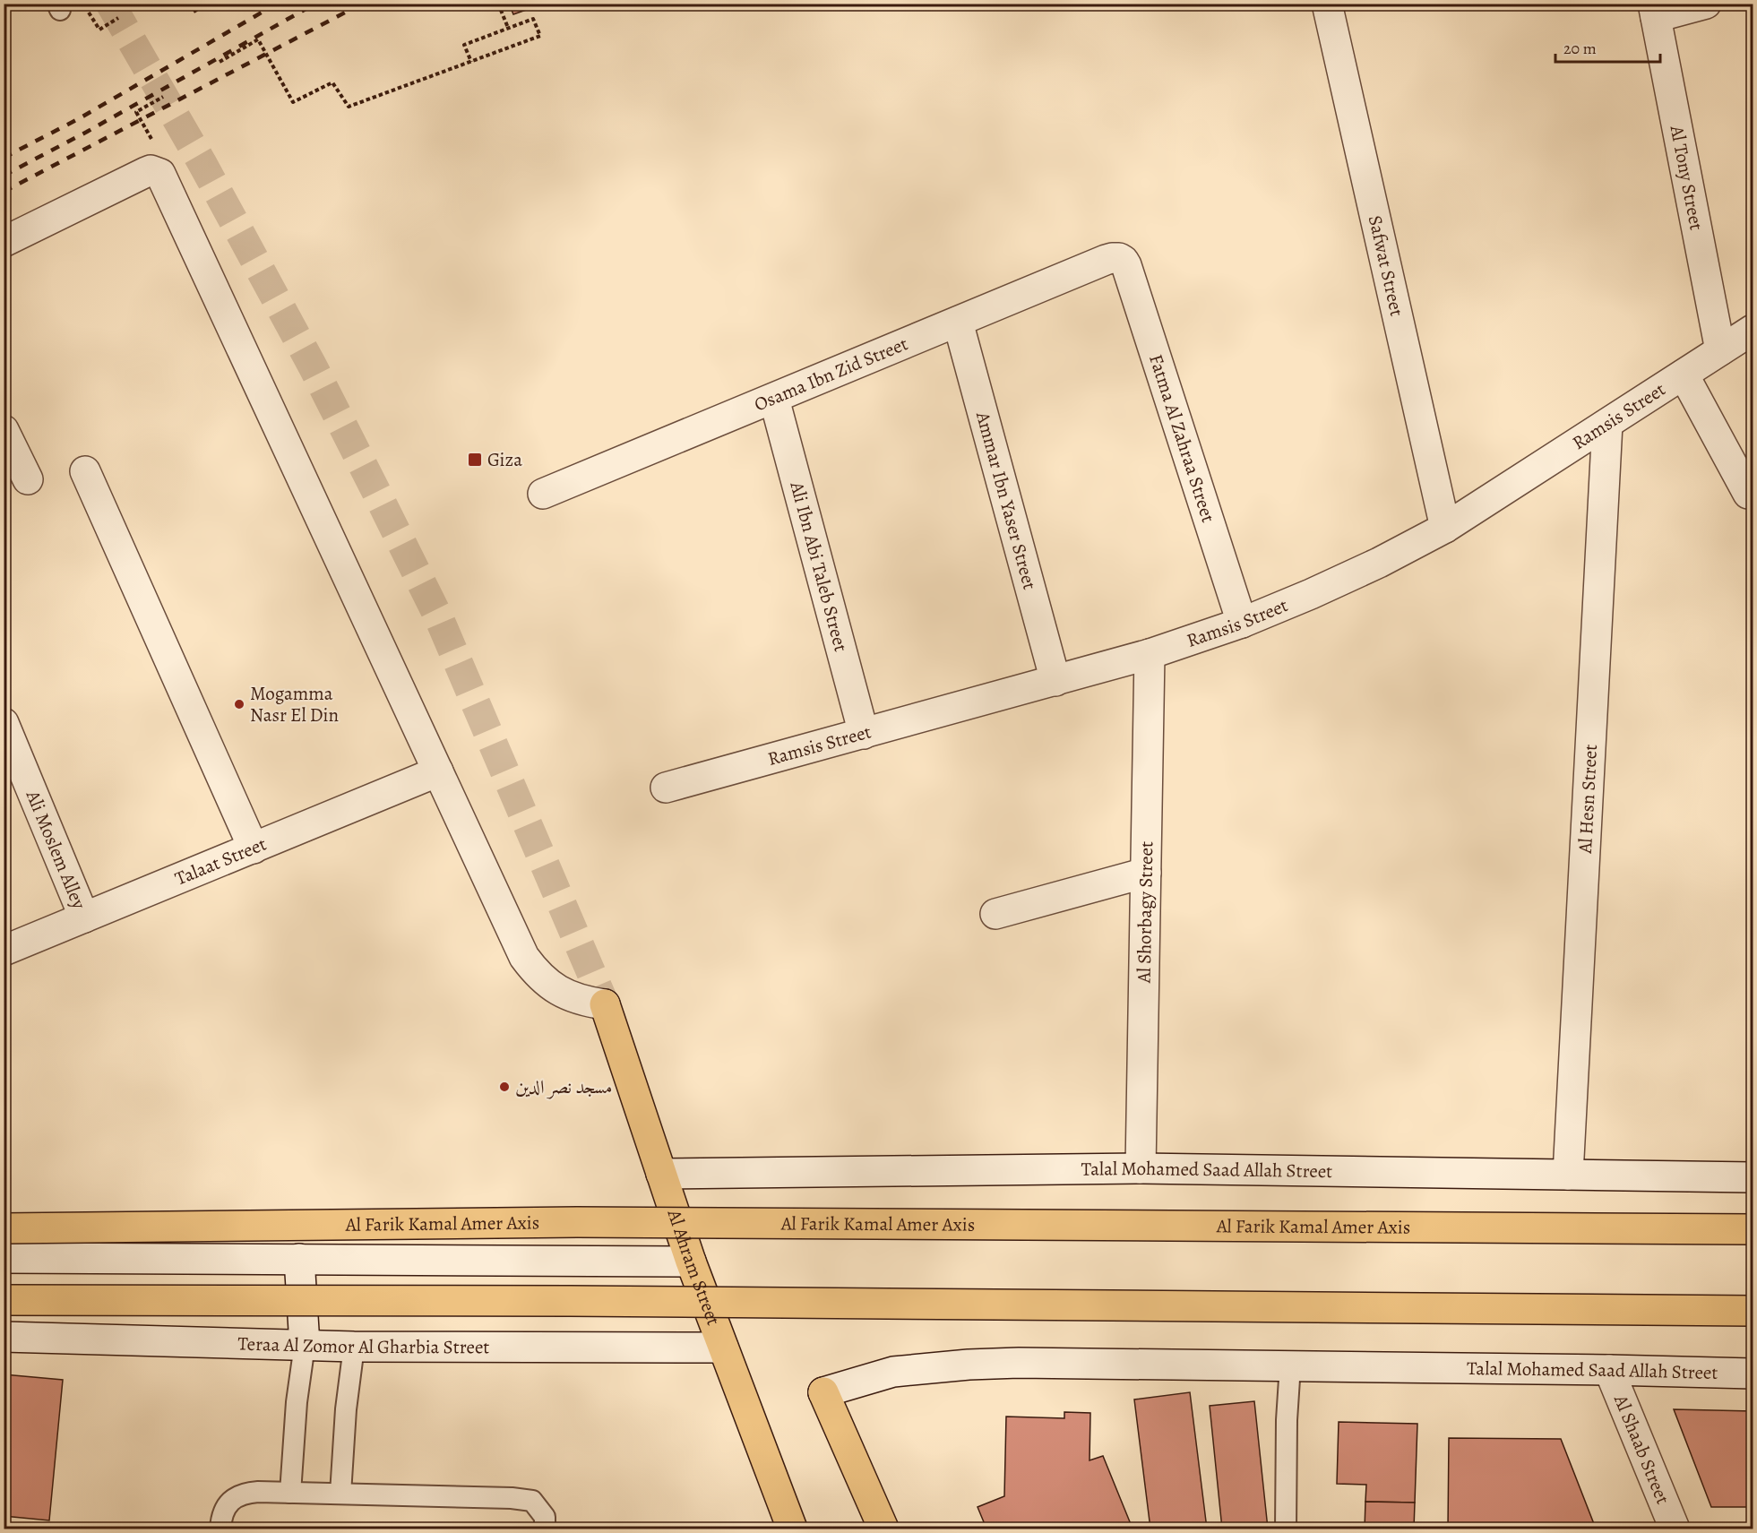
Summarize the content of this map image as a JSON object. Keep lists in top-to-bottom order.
{
  "streets": {
    "main road": ["Al Farik Kamal Amer Axis", "Al Ahram Street"],
    "street": [
      "Al Tony Street",
      "Safwat Street",
      "Osama Ibn Zid Street",
      "Ramsis Street",
      "Fatma Al Zahraa Street",
      "Ammar Ibn Yaser Street",
      "Ali Ibn Abi Taleb Street",
      "Al Hesn Street",
      "Ali Moslem Alley",
      "Talaat Street",
      "Al Shorbagy Street",
      "Talal Mohamed Saad Allah Street",
      "Teraa Al Zomor Al Gharbia Street",
      "Al Shaab Street"
    ]
  },
  "crossings": [
    ["Al Tony Street", "Ramsis Street"],
    ["Safwat Street", "Ramsis Street"],
    ["Osama Ibn Zid Street", "Fatma Al Zahraa Street"],
    ["Osama Ibn Zid Street", "Ammar Ibn Yaser Street"],
    ["Osama Ibn Zid Street", "Ali Ibn Abi Taleb Street"],
    ["Ramsis Street", "Fatma Al Zahraa Street"],
    ["Ramsis Street", "Ammar Ibn Yaser Street"],
    ["Ramsis Street", "Ali Ibn Abi Taleb Street"],
    ["Ramsis Street", "Al Hesn Street"],
    ["Ramsis Street", "Al Shorbagy Street"],
    ["Al Hesn Street", "Talal Mohamed Saad Allah Street"],
    ["Ali Moslem Alley", "Talaat Street"],
    ["Al Shorbagy Street", "Talal Mohamed Saad Allah Street"],
    ["Talal Mohamed Saad Allah Street", "Al Ahram Street"],
    ["Talal Mohamed Saad Allah Street", "Al Shaab Street"],
    ["Al Ahram Street", "Teraa Al Zomor Al Gharbia Street"]
  ],
  "places": {
    "transit": ["Giza"],
    "other": ["Mogamma Nasr El Din", "مسجد نصر الدين"]
  },
  "scale_bar": "20 m"
}
